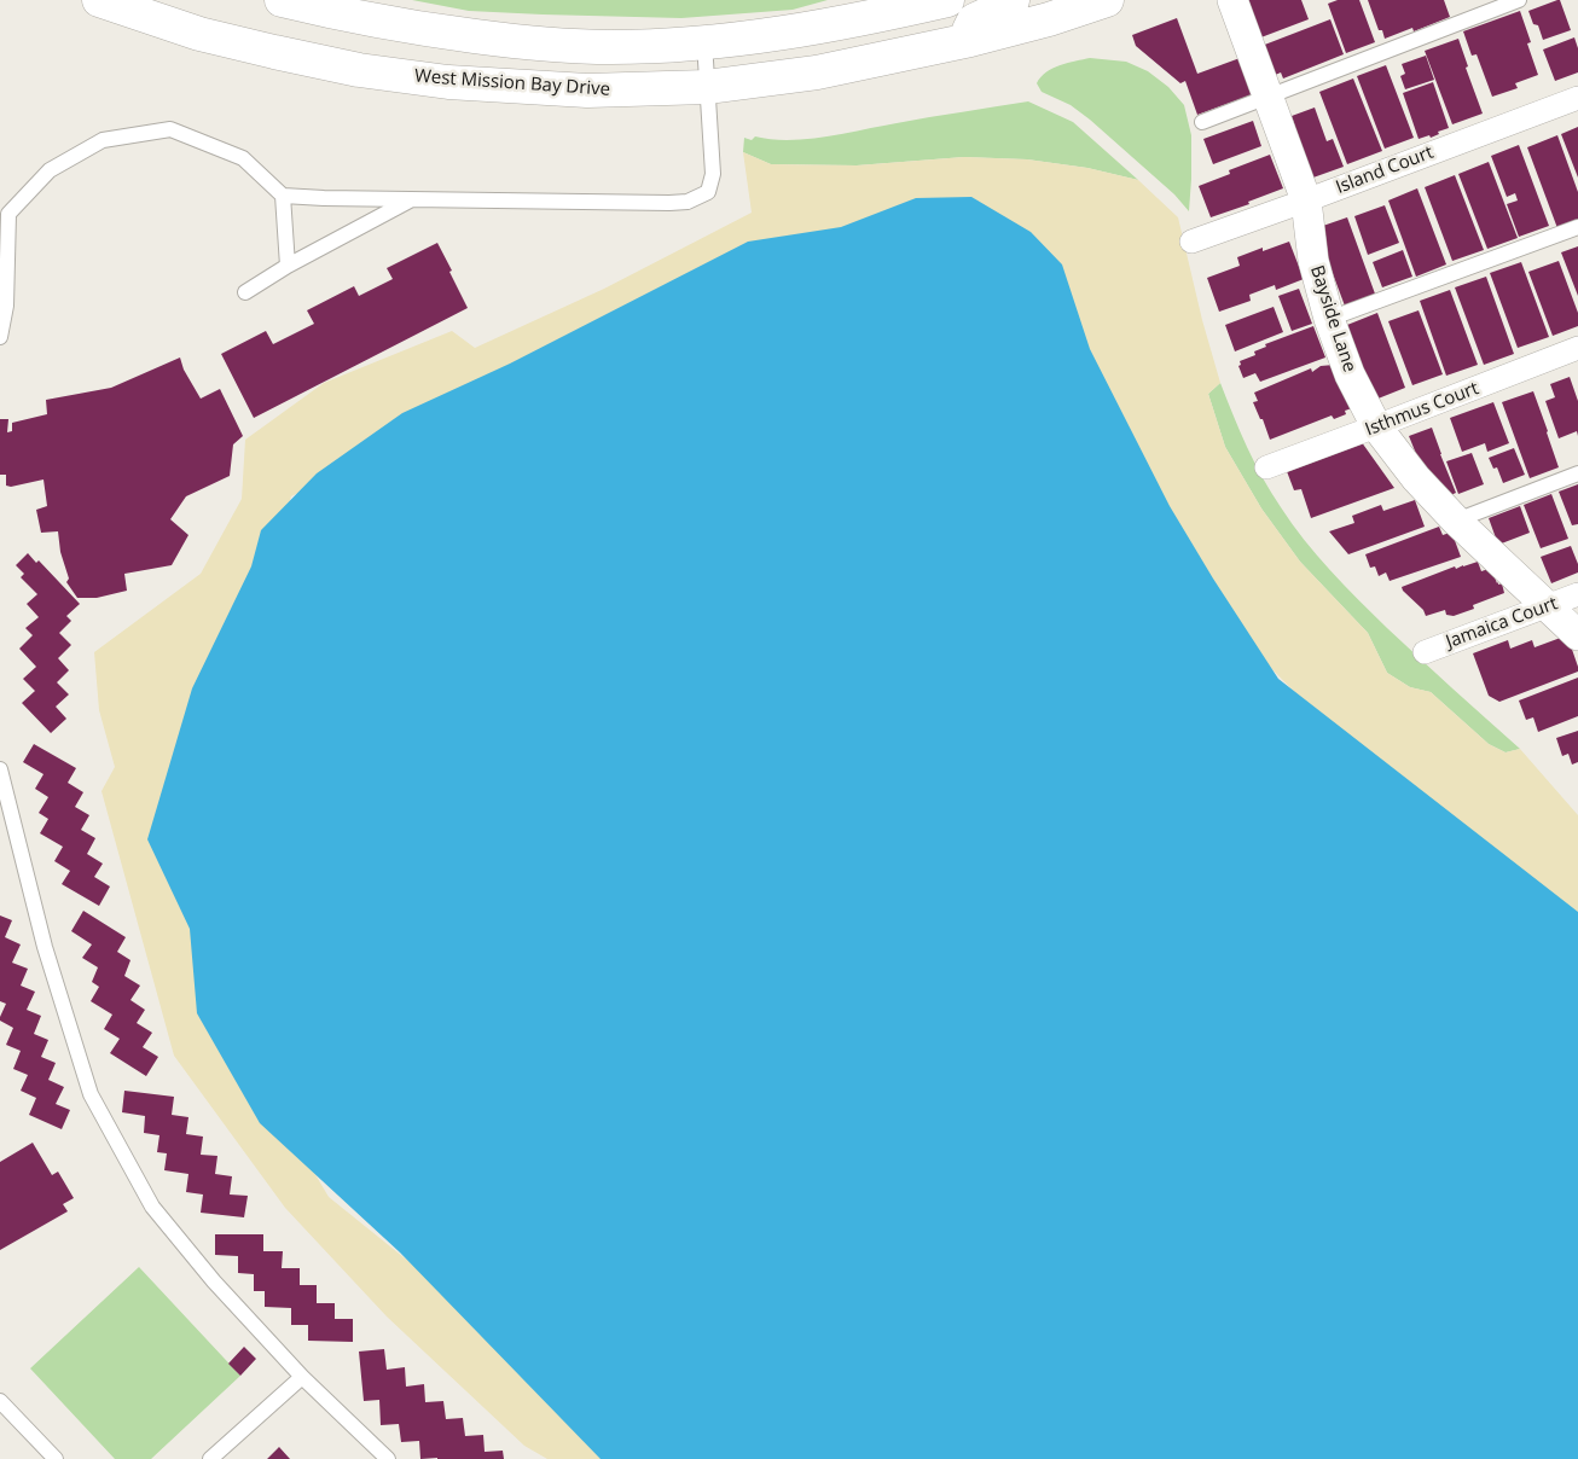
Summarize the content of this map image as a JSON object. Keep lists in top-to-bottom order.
{
  "streets": {
    "main road": ["West Mission Bay Drive"],
    "street": [
      "Island Court",
      "Bayside Lane",
      "Isthmus Court",
      "Jamaica Court"
    ]
  },
  "crossings": [
    ["Island Court", "Bayside Lane"],
    ["Bayside Lane", "Isthmus Court"],
    ["Bayside Lane", "Jamaica Court"]
  ]
}
